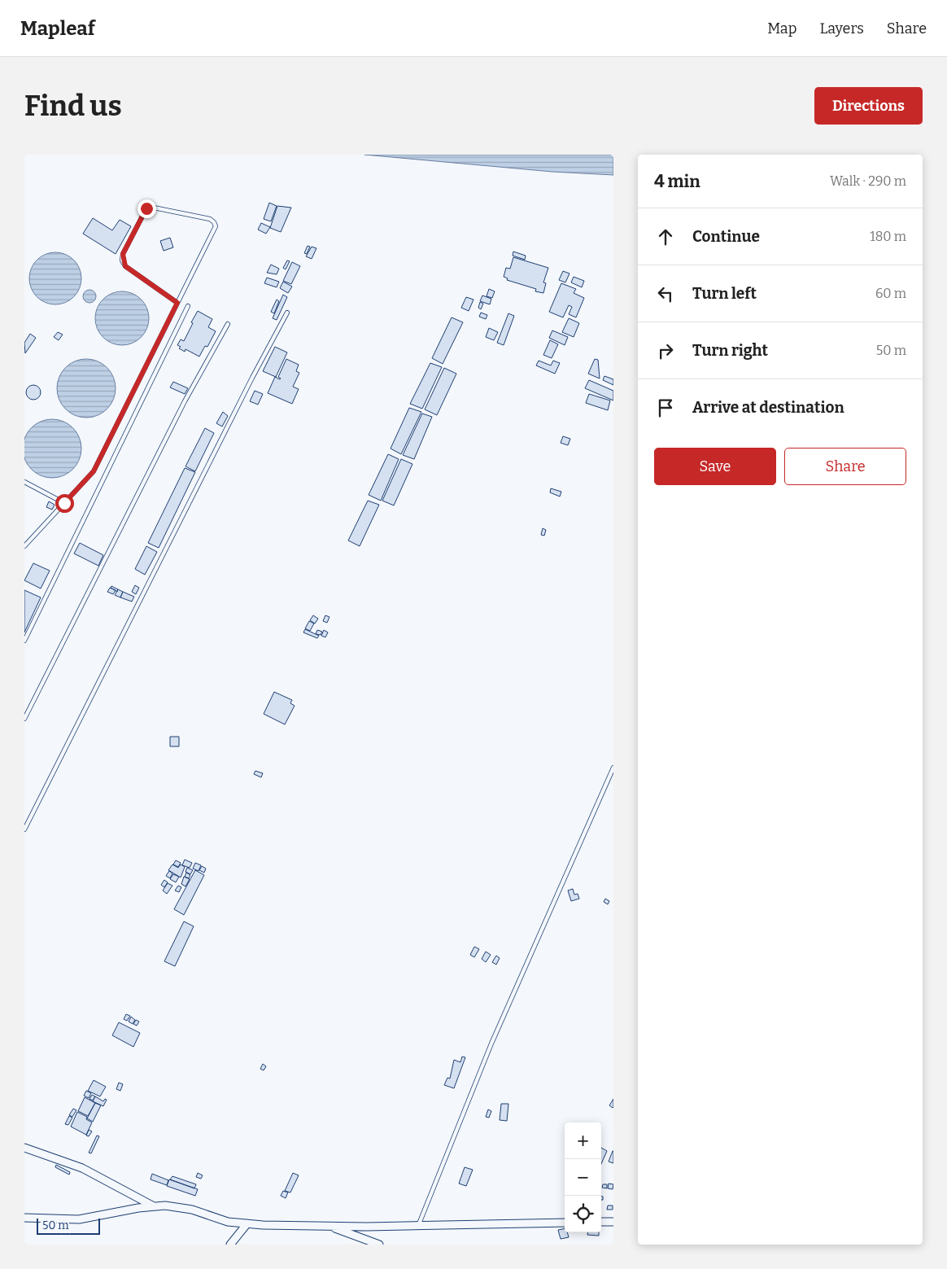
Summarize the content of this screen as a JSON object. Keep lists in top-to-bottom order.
{
  "scale_bar": "50 m",
  "page": {
    "header": "Mapleaf",
    "nav": ["Map", "Layers", "Share"],
    "buttons": [
      "Directions",
      ["Save", "Share"]
    ],
    "title": "Find us",
    "heading": ["4 min", "Walk · 290 m"],
    "list": [
      ["Continue", "180 m"],
      ["Turn left", "60 m"],
      ["Turn right", "50 m"],
      "Arrive at destination"
    ],
    "map_buttons": ["+", "−"],
    "scale": "50 m"
  }
}
